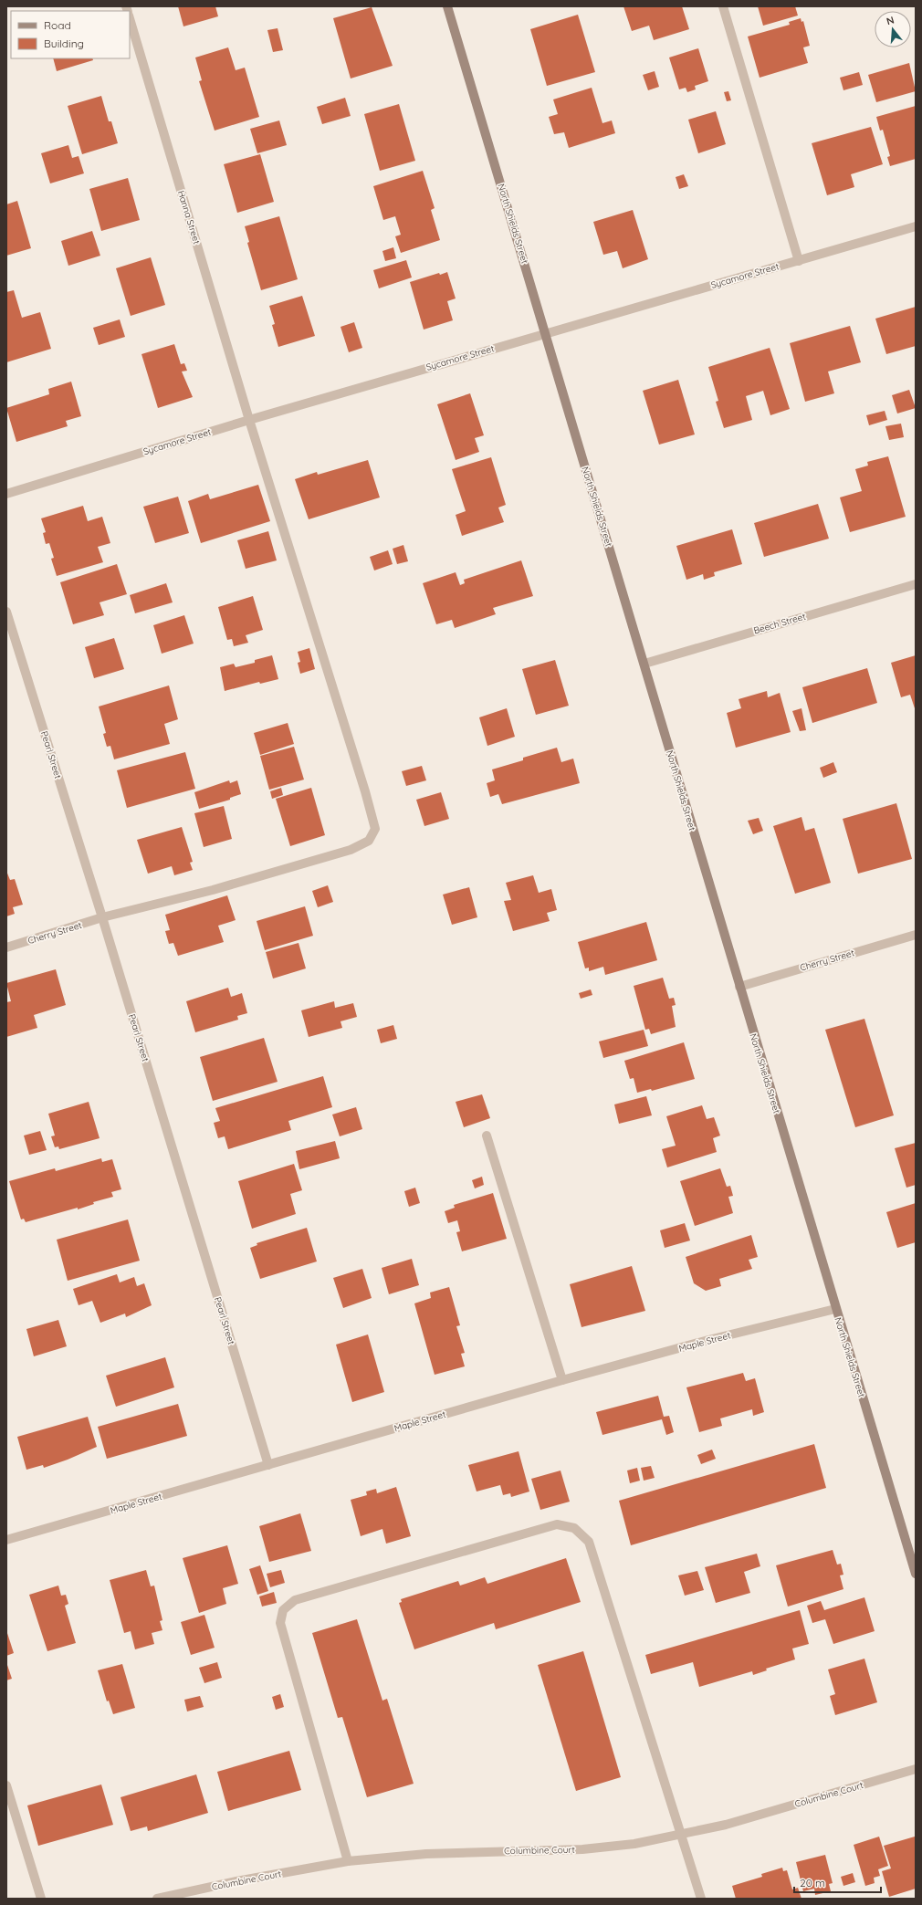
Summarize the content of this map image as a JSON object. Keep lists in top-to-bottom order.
{
  "streets": {
    "main road": ["North Shields Street"],
    "street": [
      "Hanna Street",
      "Sycamore Street",
      "Beech Street",
      "Pearl Street",
      "Cherry Street",
      "Maple Street",
      "Columbine Court"
    ]
  },
  "crossings": [
    ["Hanna Street", "Sycamore Street"],
    ["Hanna Street", "Pearl Street"],
    ["Hanna Street", "Cherry Street"],
    ["North Shields Street", "Sycamore Street"],
    ["North Shields Street", "Beech Street"],
    ["North Shields Street", "Cherry Street"],
    ["North Shields Street", "Maple Street"],
    ["Pearl Street", "Cherry Street"],
    ["Pearl Street", "Maple Street"]
  ],
  "legend": ["Road", "Building"],
  "scale_bar": "20 m",
  "north": "top"
}
